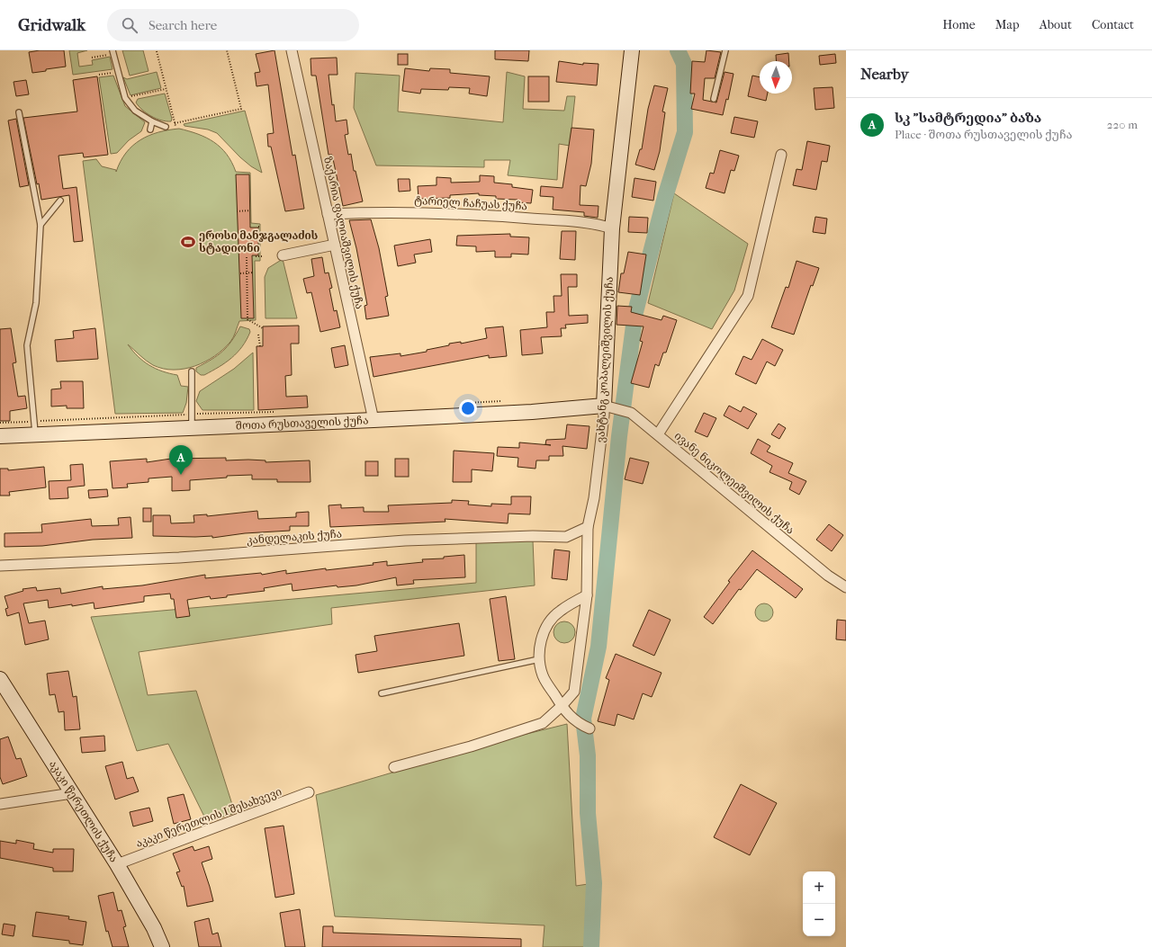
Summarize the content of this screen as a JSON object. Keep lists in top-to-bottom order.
{
  "streets": {
    "street": [
      "ტარიელ ჩაჩუას ქუჩა",
      "ზაქარია ფალიაშვილის ქუჩა",
      "ვახტანგ კოპალეიშვილის ქუჩა",
      "შოთა რუსთაველის ქუჩა",
      "ივანე ნიკოლეიშვილის ქუჩა",
      "კანდელაკის ქუჩა",
      "აკაკი წერეთლის ქუჩა",
      "აკაკი წერეთლის I შესახვევი"
    ]
  },
  "crossings": [
    ["ტარიელ ჩაჩუას ქუჩა", "ზაქარია ფალიაშვილის ქუჩა"],
    ["ტარიელ ჩაჩუას ქუჩა", "ვახტანგ კოპალეიშვილის ქუჩა"],
    ["ზაქარია ფალიაშვილის ქუჩა", "შოთა რუსთაველის ქუჩა"],
    ["ვახტანგ კოპალეიშვილის ქუჩა", "შოთა რუსთაველის ქუჩა"],
    ["ვახტანგ კოპალეიშვილის ქუჩა", "ივანე ნიკოლეიშვილის ქუჩა"],
    ["ვახტანგ კოპალეიშვილის ქუჩა", "კანდელაკის ქუჩა"],
    ["შოთა რუსთაველის ქუჩა", "ივანე ნიკოლეიშვილის ქუჩა"],
    ["აკაკი წერეთლის ქუჩა", "აკაკი წერეთლის I შესახვევი"]
  ],
  "places": {
    "sports": ["ეროსი მანჯგალაძის სტადიონი"]
  },
  "north": "bottom",
  "page": {
    "header": "Gridwalk",
    "search": "Search here",
    "nav": [
      "Home",
      "Map",
      "About",
      "Contact"
    ],
    "heading": "Nearby",
    "list": [
      {
        "mark": "A",
        "name": "სკ \"სამტრედია\" ბაზა",
        "note": "Place · შოთა რუსთაველის ქუჩა",
        "value": "220 m"
      }
    ],
    "pins": "A",
    "map_buttons": ["+", "−"]
  }
}
